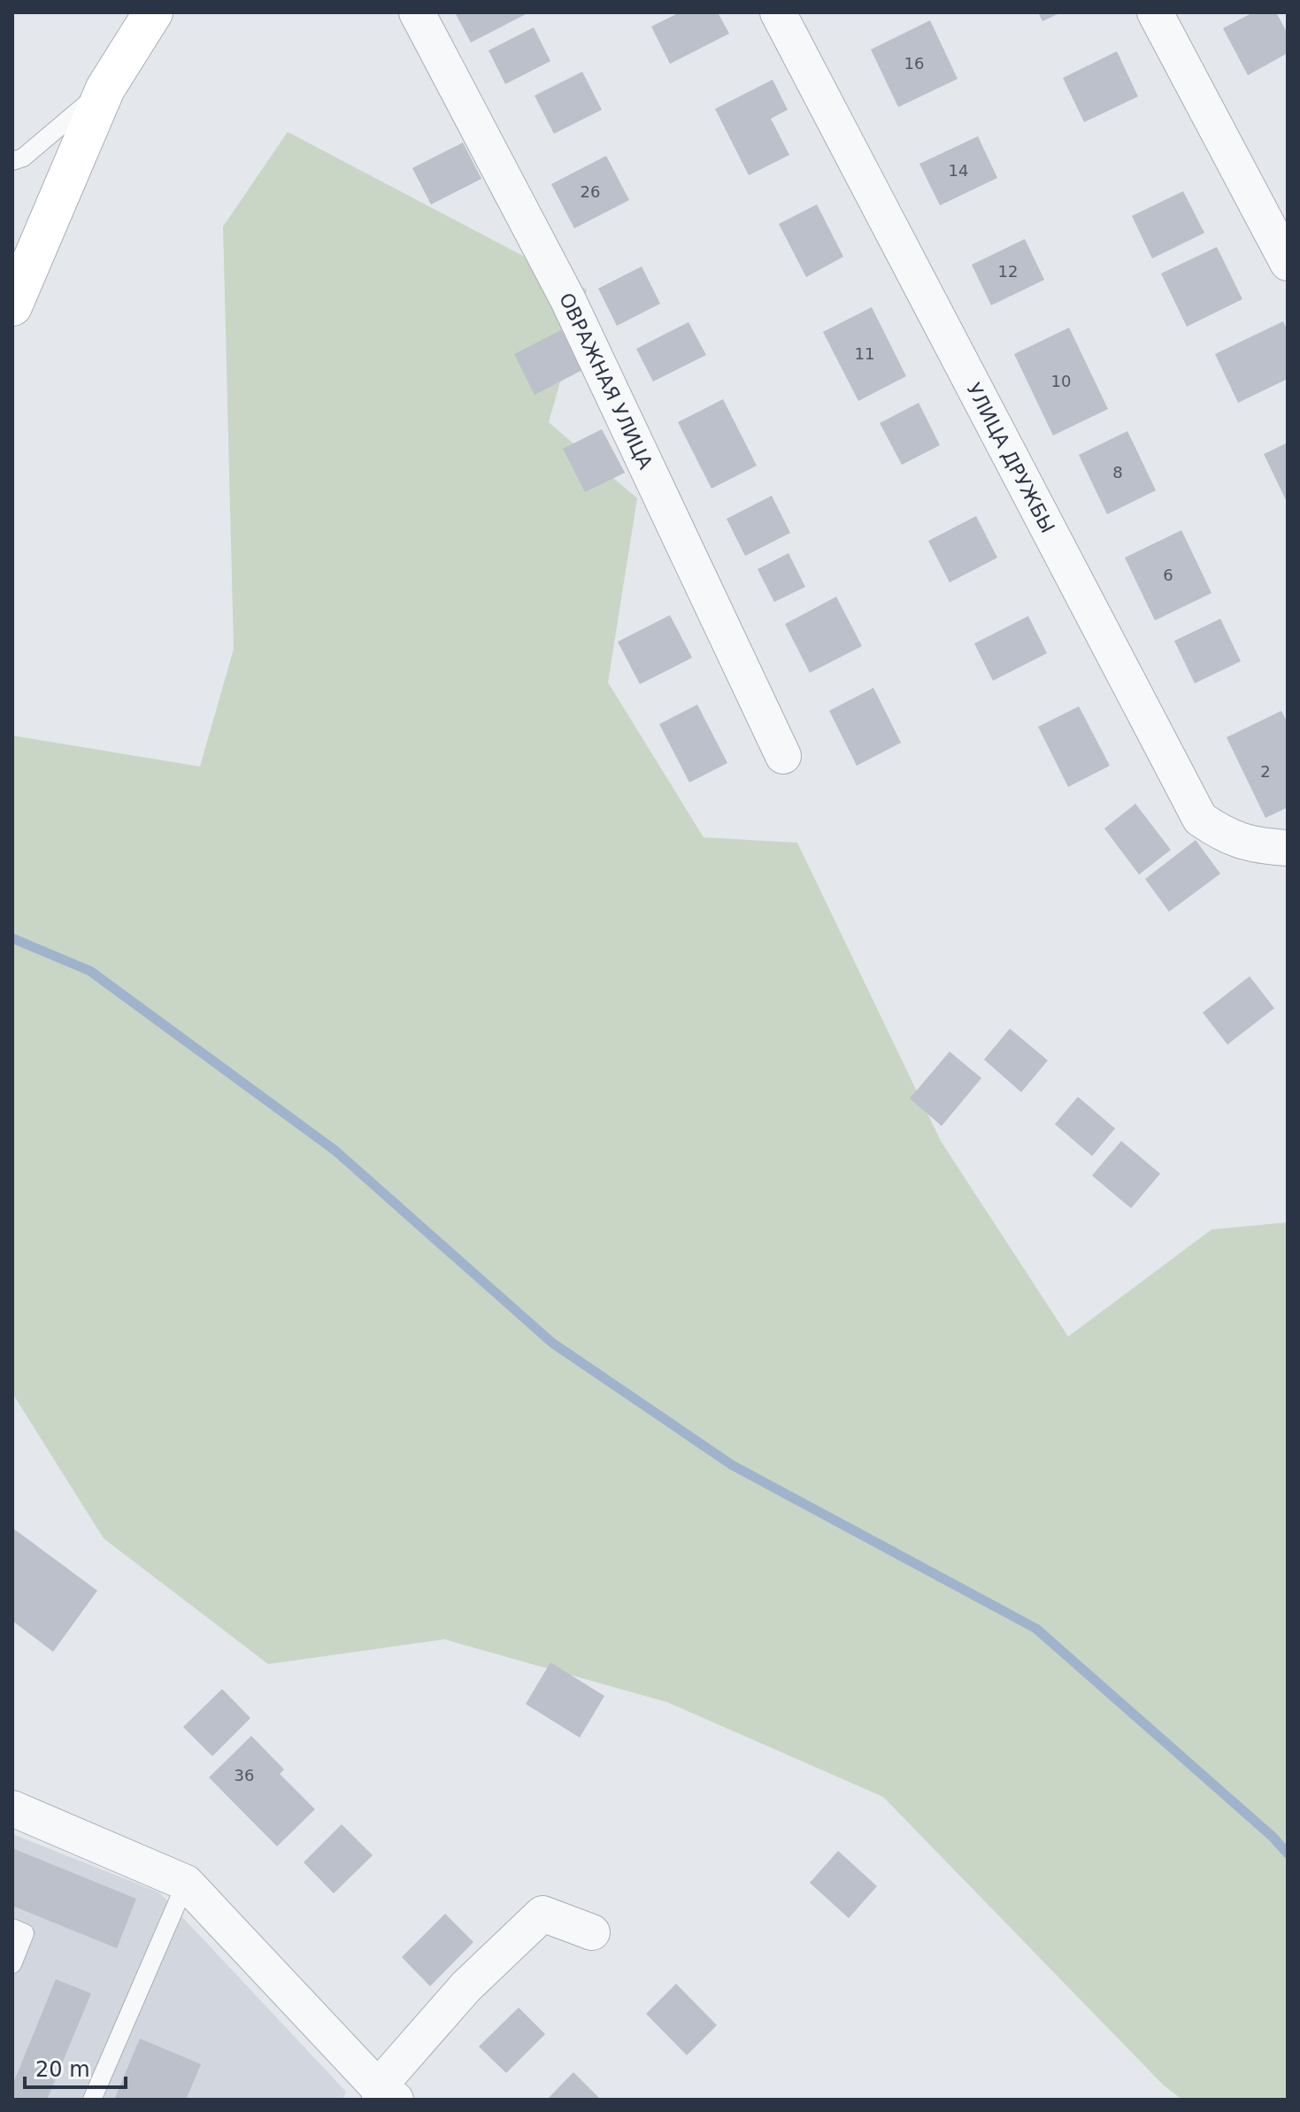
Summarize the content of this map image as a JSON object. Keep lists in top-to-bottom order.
{
  "streets": {
    "street": ["ОВРАЖНАЯ УЛИЦА", "УЛИЦА ДРУЖБЫ"]
  },
  "house_numbers": [
    "16",
    "14",
    "26",
    "12",
    "11",
    "10",
    "8",
    "6",
    "2",
    "36"
  ],
  "scale_bar": "20 m"
}
